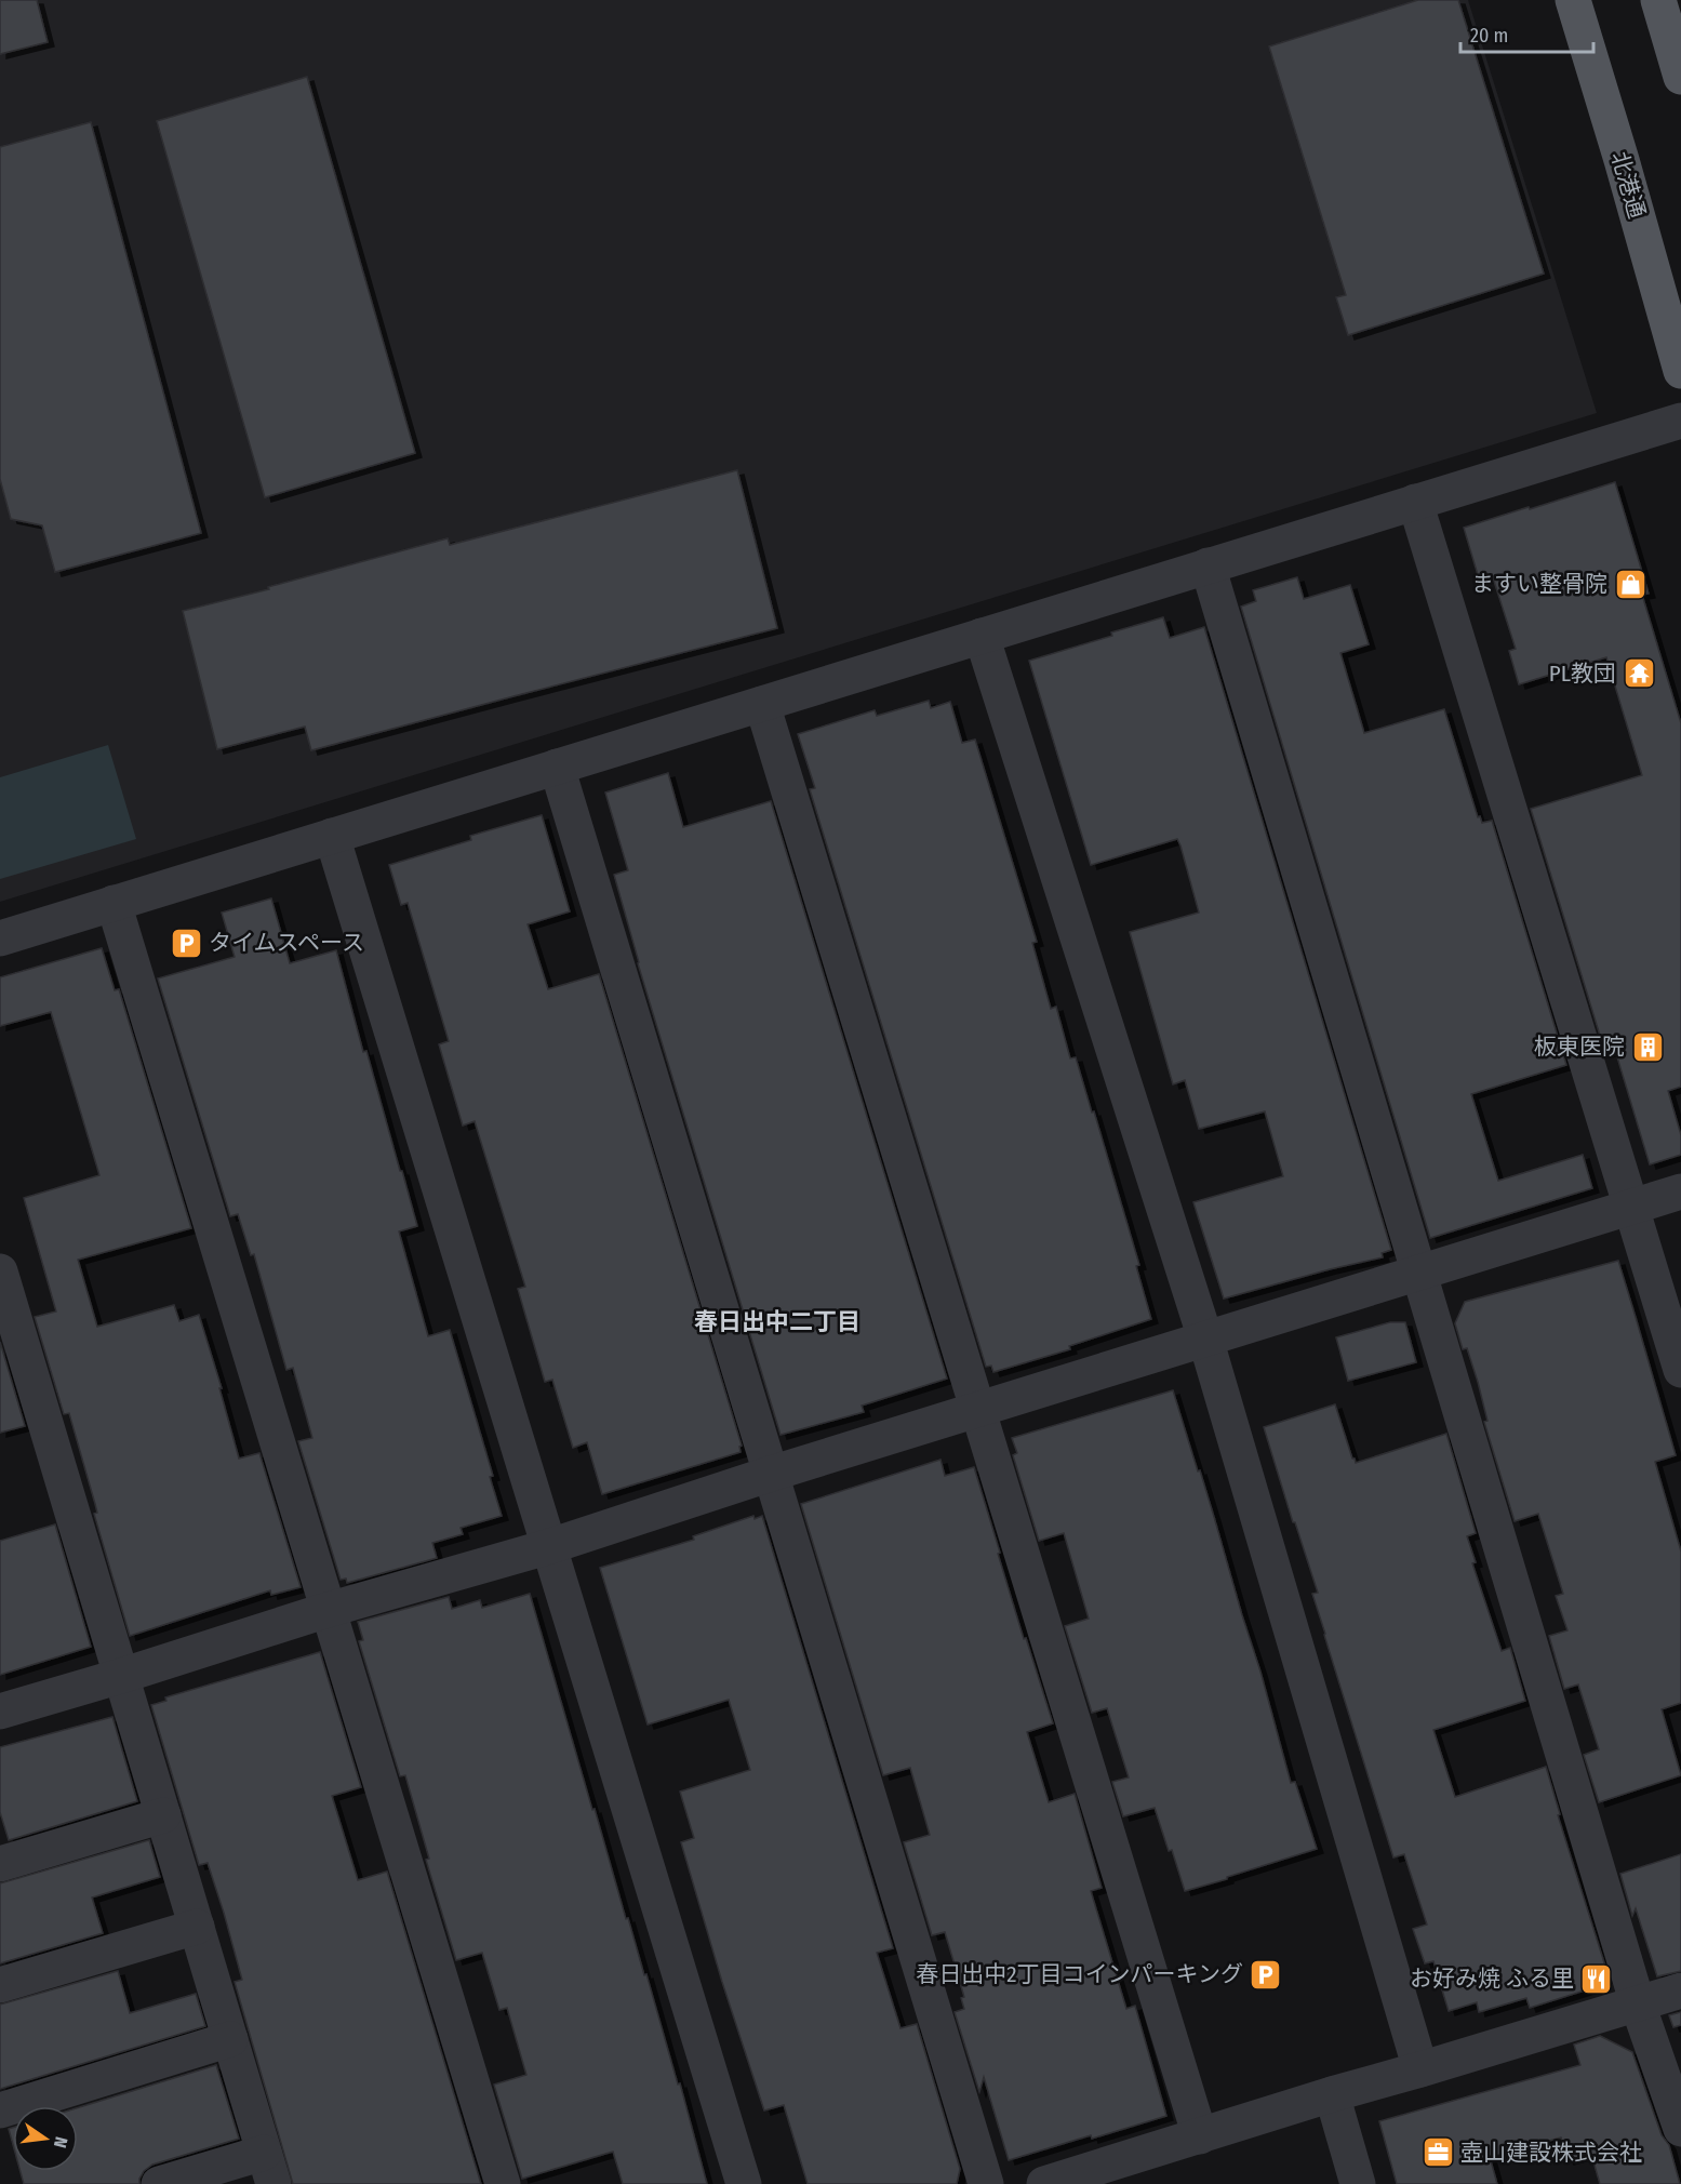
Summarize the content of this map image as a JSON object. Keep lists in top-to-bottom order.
{
  "streets": {
    "main road": ["北港通"]
  },
  "districts": ["春日出中二丁目"],
  "places": {
    "shop": ["ますい整骨院"],
    "temple": ["PL教団"],
    "parking": ["タイムスペース", "春日出中2丁目コインパーキング"],
    "building": ["板東医院"],
    "restaurant": ["お好み焼 ふる里"],
    "office": ["壺山建設株式会社"]
  },
  "scale_bar": "20 m",
  "north": "right"
}
